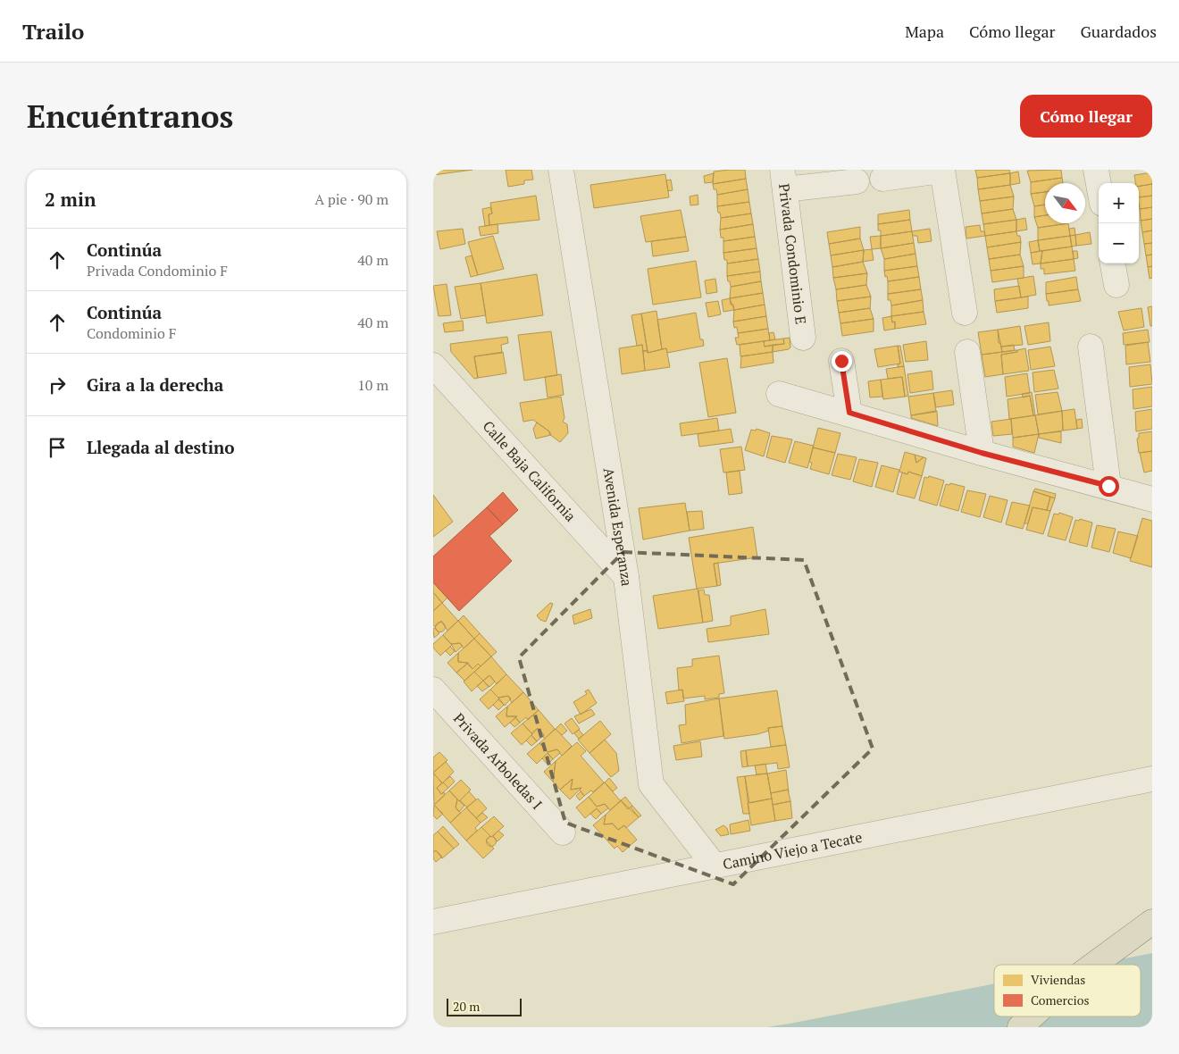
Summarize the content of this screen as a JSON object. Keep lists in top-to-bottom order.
{
  "streets": {
    "street": [
      "Privada Condominio E",
      "Calle Baja California",
      "Avenida Esperanza",
      "Privada Arboledas I",
      "Camino Viejo a Tecate"
    ]
  },
  "crossings": [
    ["Calle Baja California", "Avenida Esperanza"],
    ["Avenida Esperanza", "Camino Viejo a Tecate"]
  ],
  "legend": ["Viviendas", "Comercios"],
  "scale_bar": "20 m",
  "north": "bottom right",
  "page": {
    "header": "Trailo",
    "nav": ["Mapa", "Cómo llegar", "Guardados"],
    "buttons": "Cómo llegar",
    "title": "Encuéntranos",
    "heading": ["2 min", "A pie · 90 m"],
    "map_buttons": ["+", "−"],
    "list": [
      ["Continúa", "Privada Condominio F", "40 m"],
      ["Continúa", "Condominio F", "40 m"],
      ["Gira a la derecha", "10 m"],
      "Llegada al destino"
    ],
    "scale": "20 m"
  }
}
